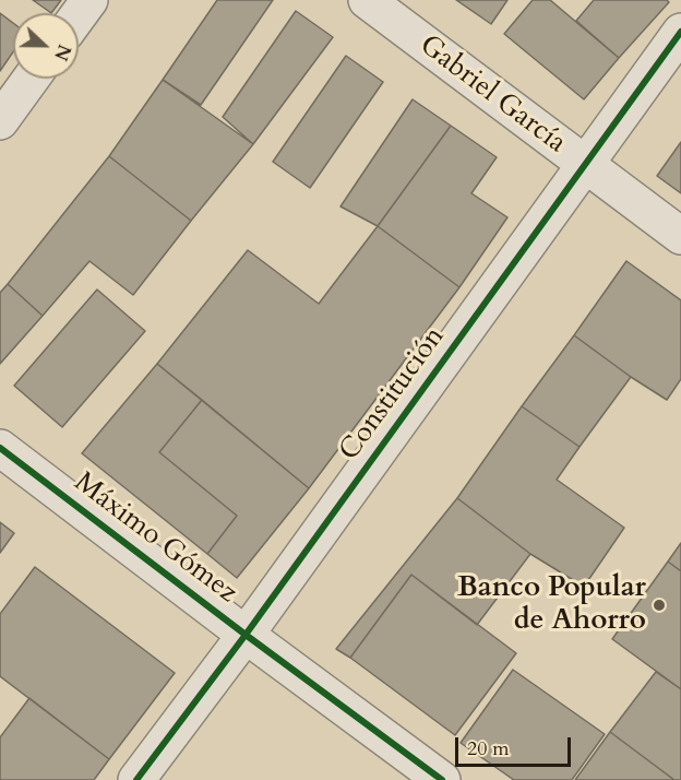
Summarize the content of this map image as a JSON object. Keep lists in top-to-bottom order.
{
  "streets": {
    "street": ["Gabriel García", "Constitución", "Máximo Gómez"]
  },
  "crossings": [
    ["Gabriel García", "Constitución"],
    ["Constitución", "Máximo Gómez"]
  ],
  "places": ["Banco Popular de Ahorro"],
  "scale_bar": "20 m",
  "north": "right"
}
